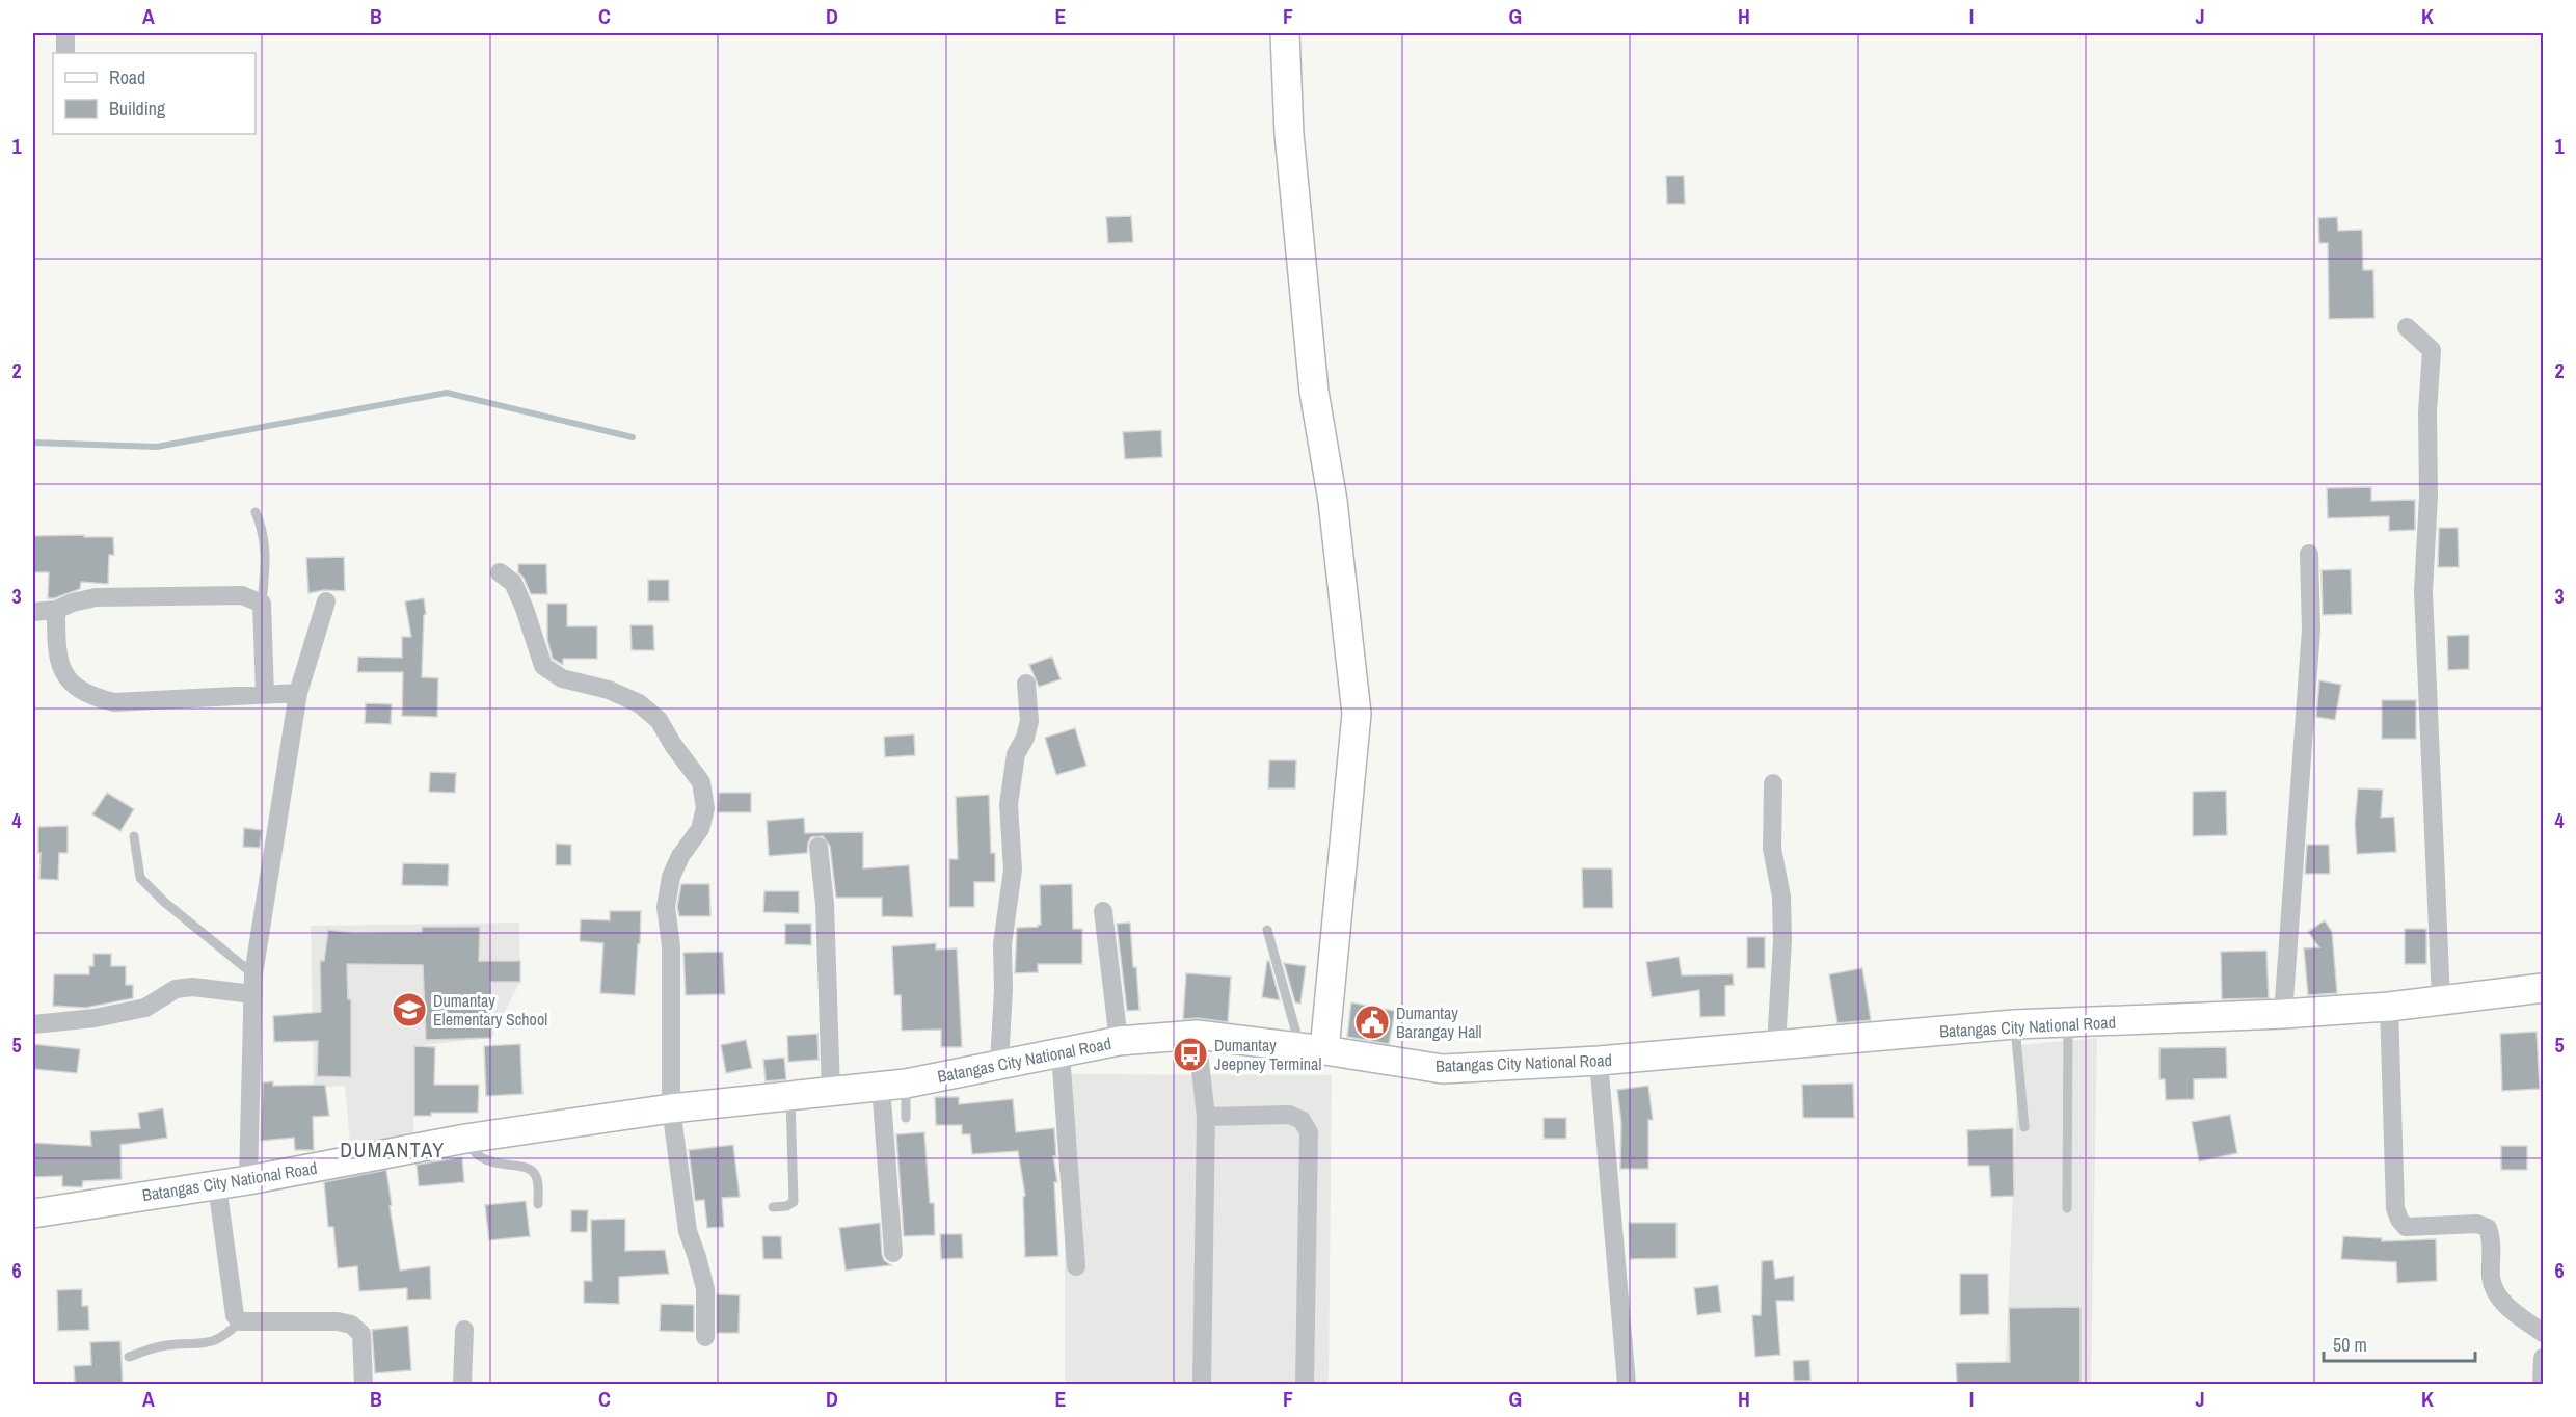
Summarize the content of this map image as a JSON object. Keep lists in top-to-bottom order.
{
  "streets": {
    "street": ["Batangas City National Road"]
  },
  "districts": ["DUMANTAY"],
  "places": {
    "school or university": ["Dumantay Elementary School"],
    "public building": ["Dumantay Barangay Hall"],
    "bus stop": ["Dumantay Jeepney Terminal"]
  },
  "legend": ["Road", "Building"],
  "scale_bar": "50 m",
  "grid": {
    "columns": [
      "A",
      "B",
      "C",
      "D",
      "E",
      "F",
      "G",
      "H",
      "I",
      "J",
      "K"
    ],
    "rows": [
      "1",
      "2",
      "3",
      "4",
      "5",
      "6"
    ]
  }
}
